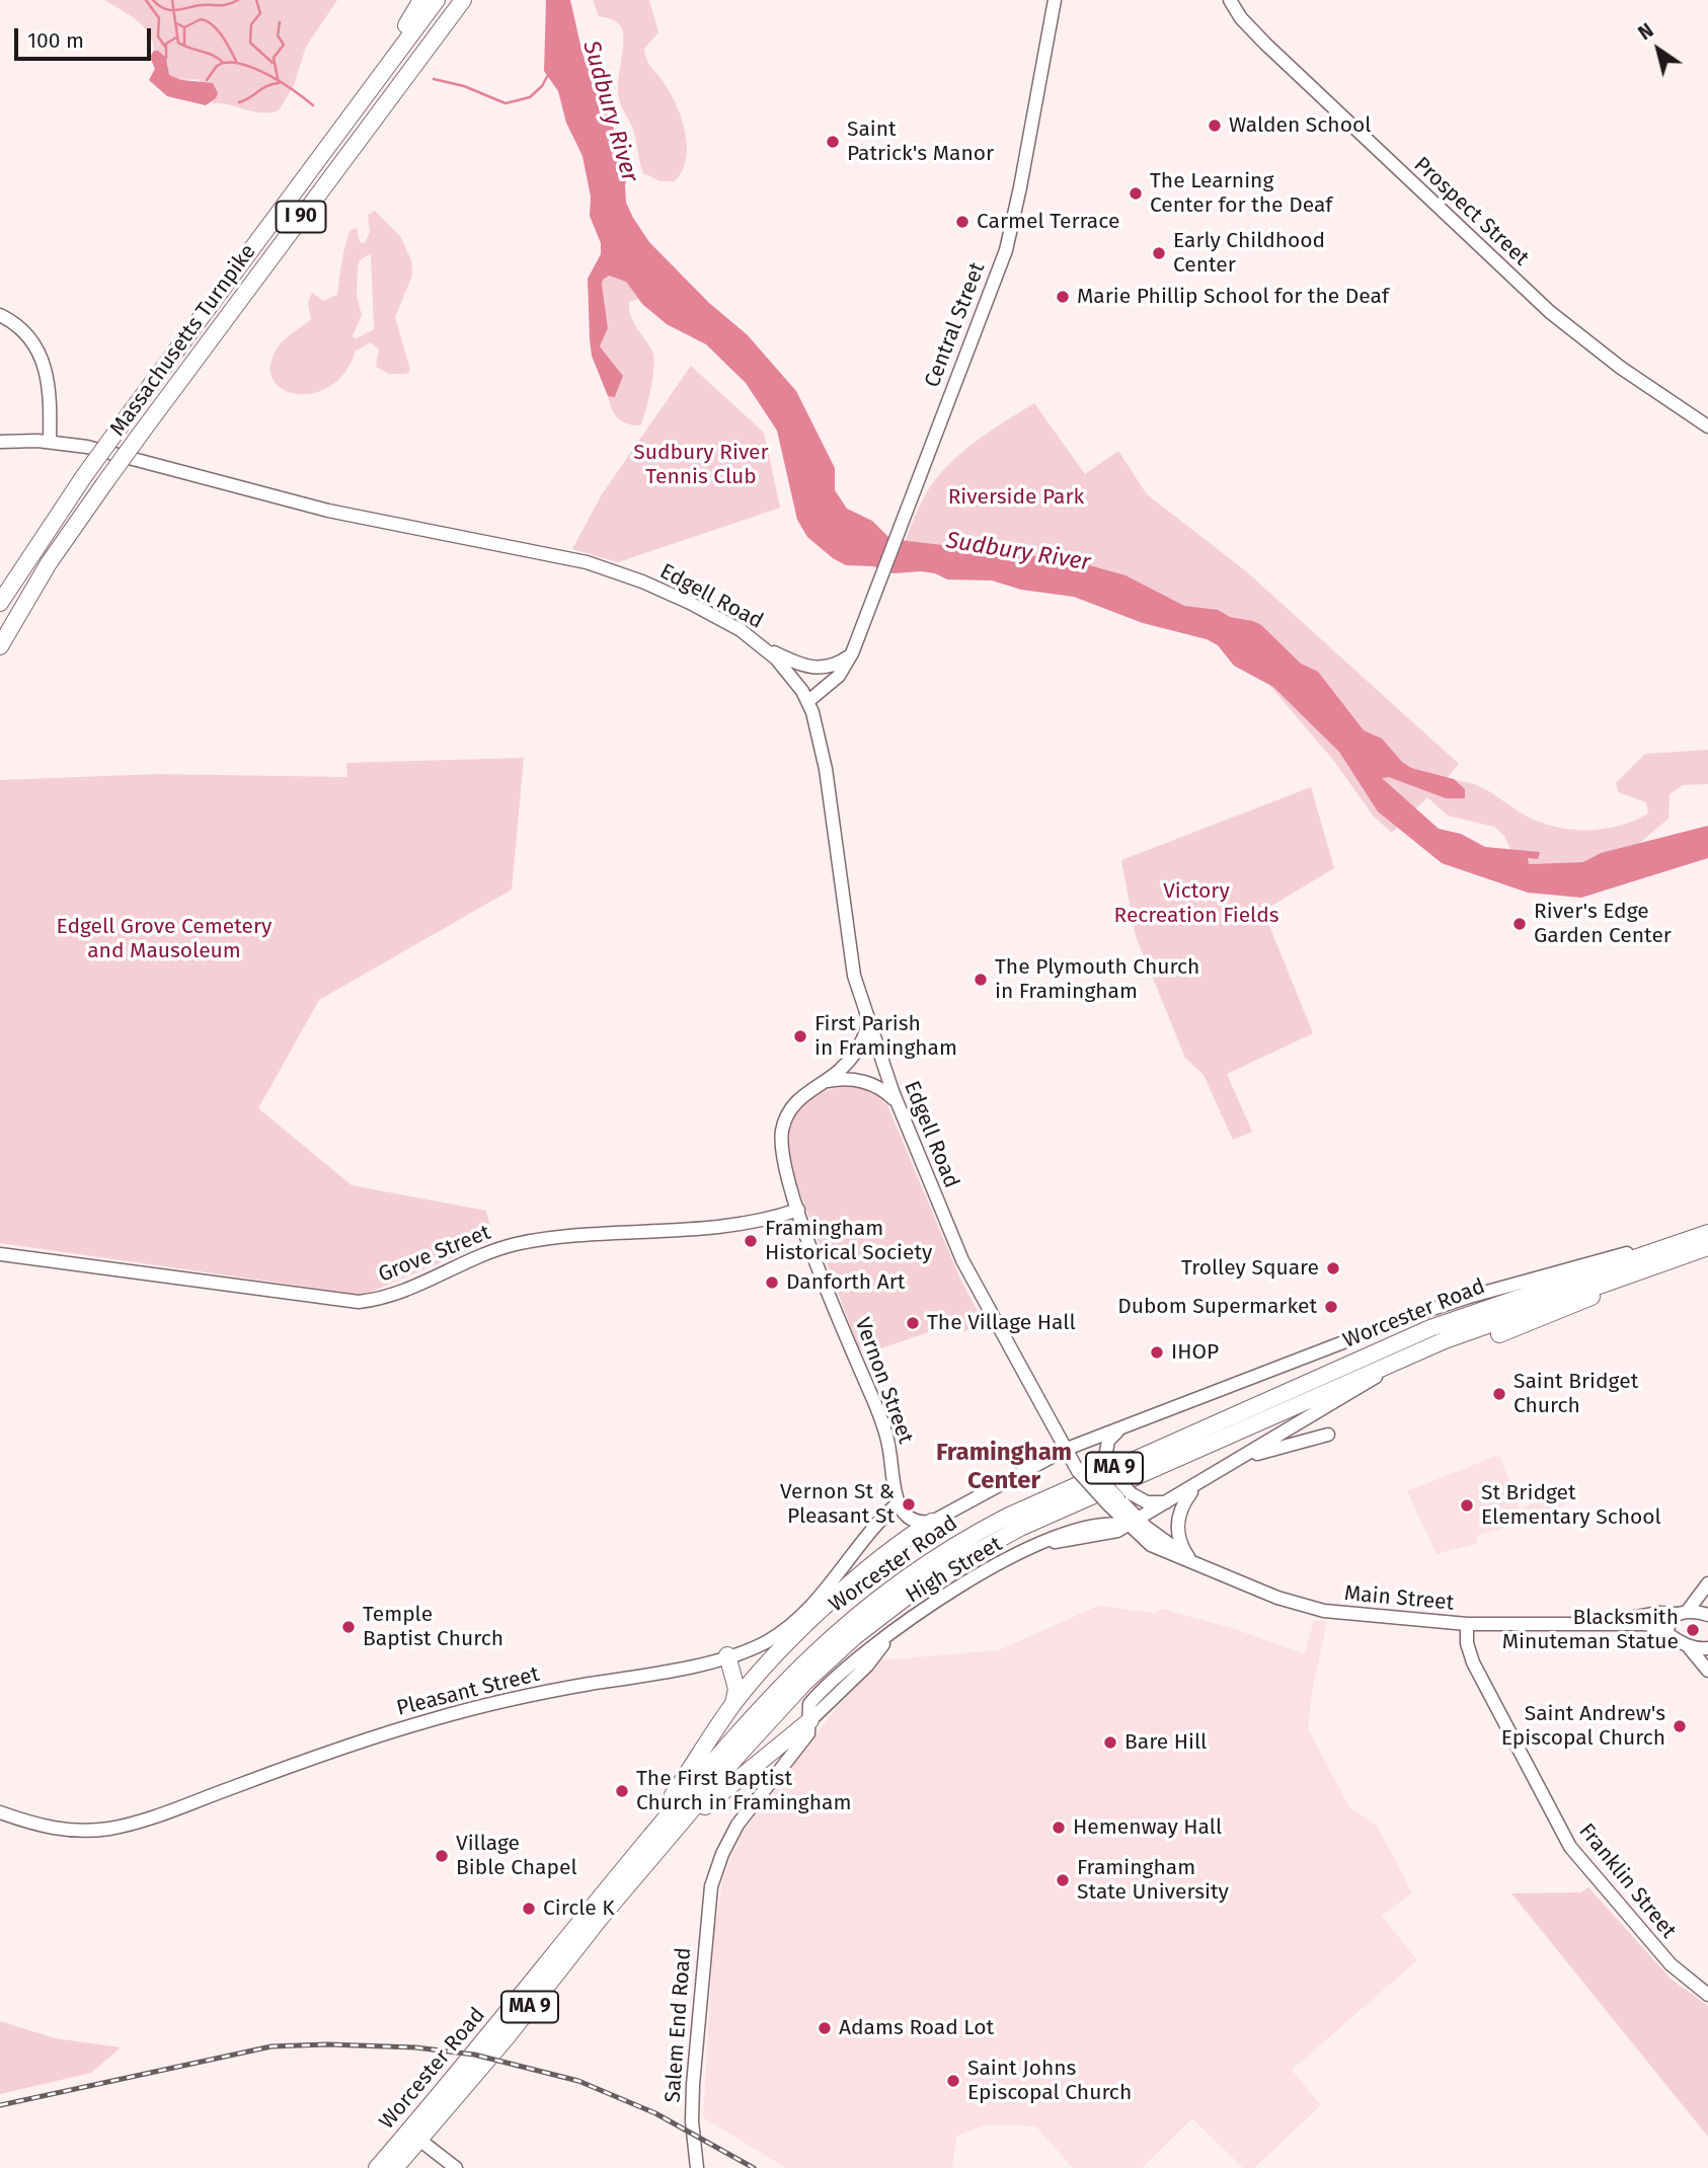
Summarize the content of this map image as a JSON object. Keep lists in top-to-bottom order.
{
  "streets": {
    "highway": [
      "I 90",
      "Massachusetts Turnpike",
      "Worcester Road",
      "MA 9"
    ],
    "main road": [
      "Prospect Street",
      "Central Street",
      "Edgell Road",
      "Grove Street",
      "Vernon Street",
      "High Street",
      "Main Street",
      "Pleasant Street",
      "Franklin Street",
      "Salem End Road"
    ]
  },
  "crossings": [
    ["Central Street", "Edgell Road"],
    ["Edgell Road", "Worcester Road"],
    ["Edgell Road", "Vernon Street"],
    ["Edgell Road", "High Street"],
    ["Edgell Road", "Main Street"],
    ["Grove Street", "Vernon Street"],
    ["Worcester Road", "Vernon Street"],
    ["Worcester Road", "High Street"],
    ["Worcester Road", "Main Street"],
    ["Worcester Road", "Pleasant Street"],
    ["Vernon Street", "Pleasant Street"],
    ["High Street", "Main Street"],
    ["High Street", "Salem End Road"],
    ["Main Street", "Franklin Street"]
  ],
  "districts": ["Framingham Center"],
  "water": ["Sudbury River"],
  "parks": [
    "Sudbury River Tennis Club",
    "Riverside Park",
    "Victory Recreation Fields",
    "Edgell Grove Cemetery and Mausoleum"
  ],
  "places": [
    "Walden School",
    "Saint Patrick's Manor",
    "The Learning Center for the Deaf",
    "Carmel Terrace",
    "Early Childhood Center",
    "Marie Phillip School for the Deaf",
    "River's Edge Garden Center",
    "The Plymouth Church in Framingham",
    "First Parish in Framingham",
    "Framingham Historical Society",
    "Trolley Square",
    "Danforth Art",
    "Dubom Supermarket",
    "The Village Hall",
    "IHOP",
    "Saint Bridget Church",
    "Vernon St & Pleasant St",
    "St Bridget Elementary School",
    "Temple Baptist Church",
    "Blacksmith Minuteman Statue",
    "Saint Andrew's Episcopal Church",
    "Bare Hill",
    "The First Baptist Church in Framingham",
    "Hemenway Hall",
    "Village Bible Chapel",
    "Framingham State University",
    "Circle K",
    "Adams Road Lot",
    "Saint Johns Episcopal Church"
  ],
  "scale_bar": "100 m",
  "north": "top left"
}
